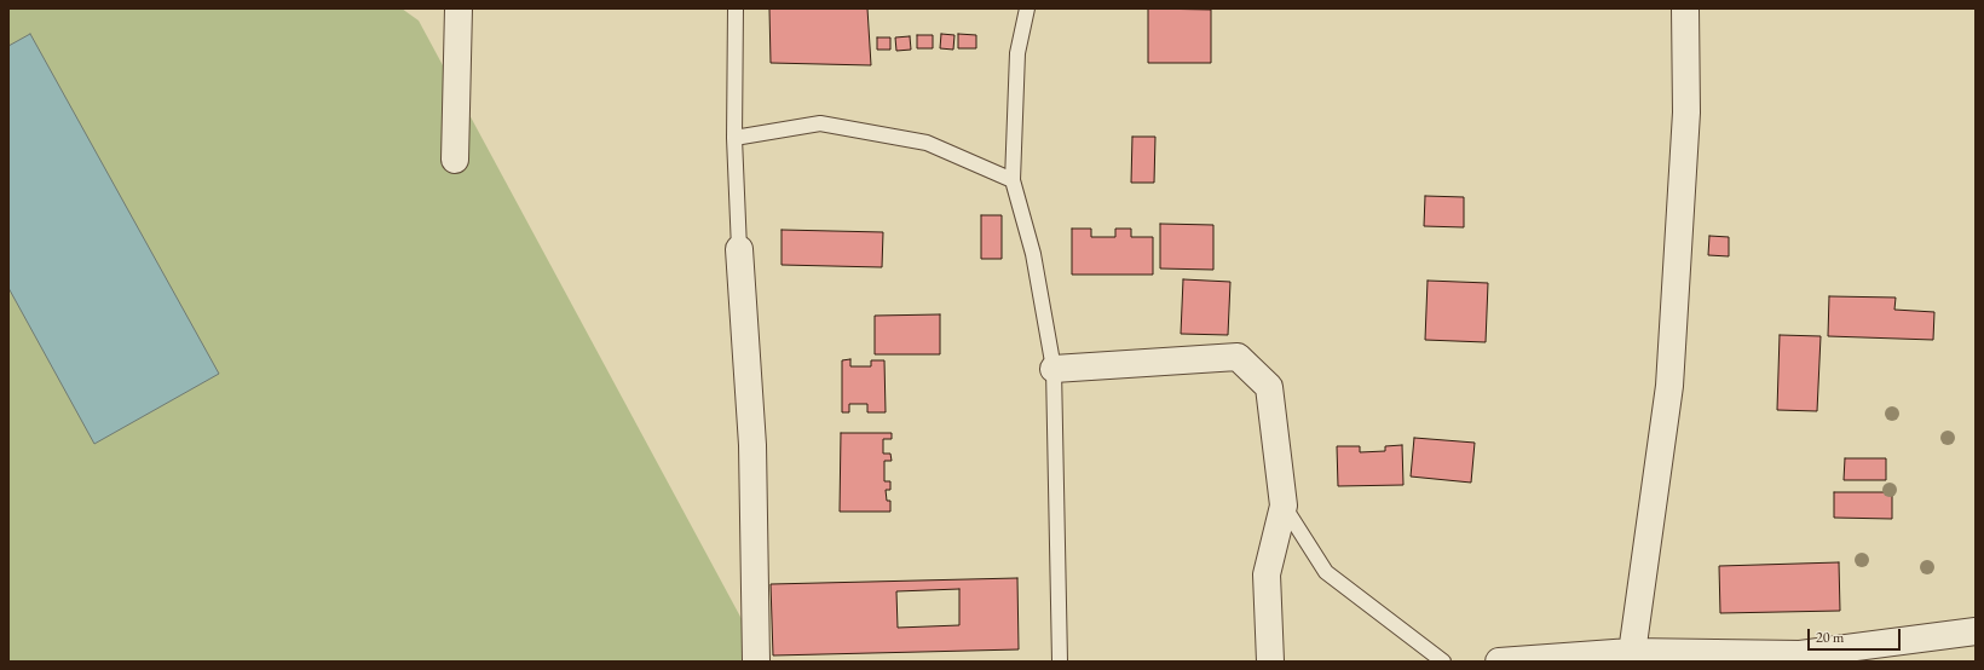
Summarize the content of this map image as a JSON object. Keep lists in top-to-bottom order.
{
  "scale_bar": "20 m"
}
